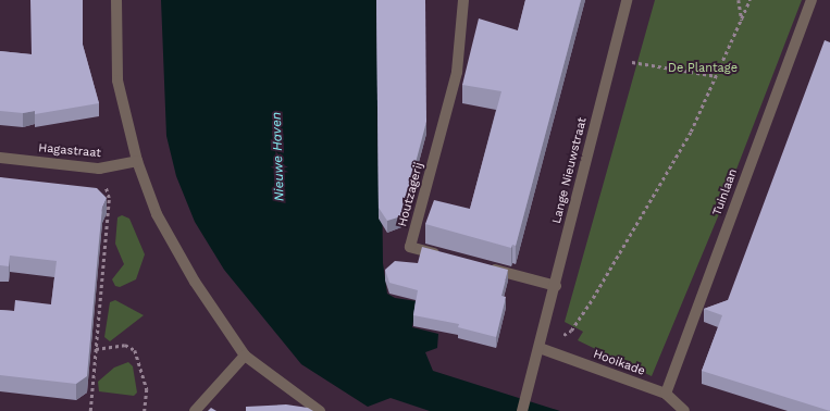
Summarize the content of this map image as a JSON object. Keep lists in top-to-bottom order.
{
  "streets": {
    "street": [
      "Hagastraat",
      "Lange Nieuwstraat",
      "Tuinlaan",
      "Houtzagerij",
      "Hooikade"
    ]
  },
  "crossings": [
    ["Lange Nieuwstraat", "Hooikade"],
    ["Tuinlaan", "Hooikade"]
  ],
  "water": ["Nieuwe Haven"],
  "parks": ["De Plantage"]
}
